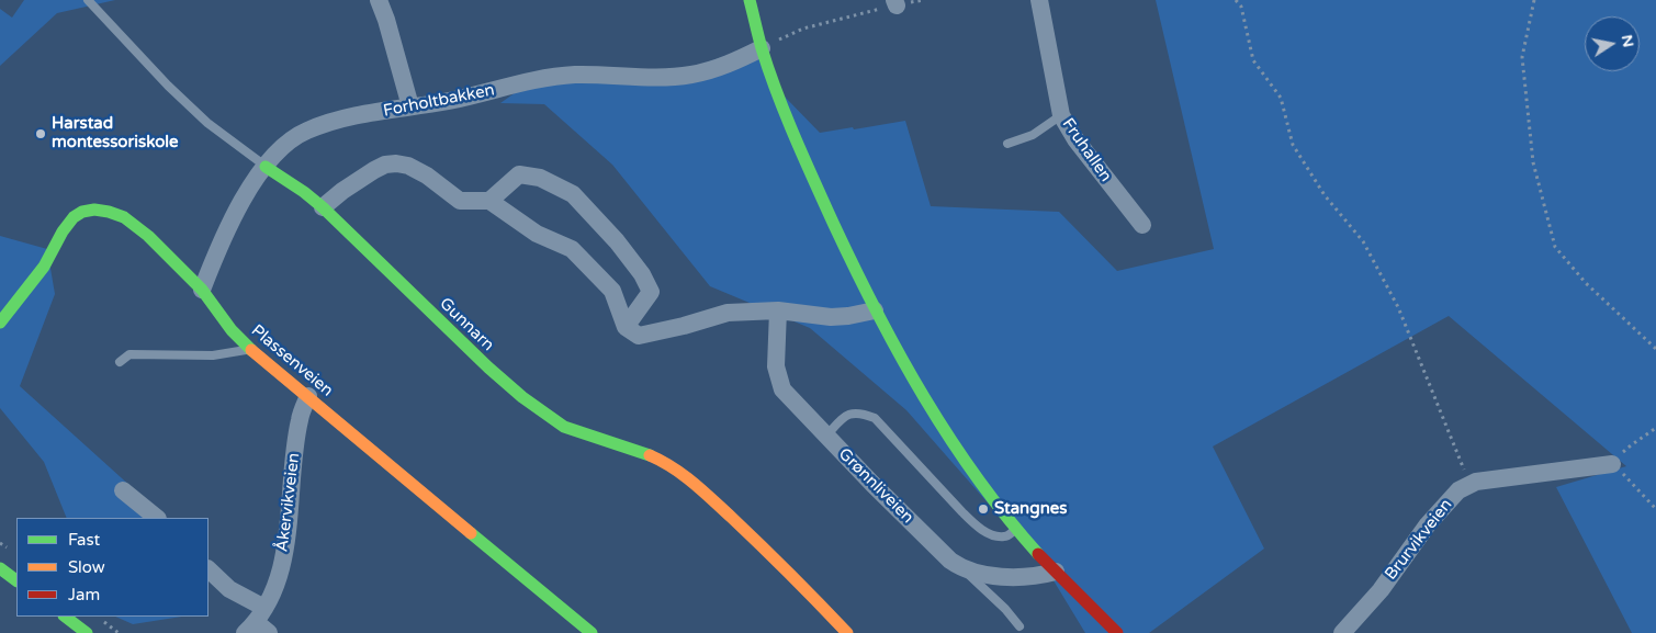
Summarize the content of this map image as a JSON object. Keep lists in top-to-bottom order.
{
  "streets": {
    "street": [
      "Forholtbakken",
      "Fruhallen",
      "Gunnarn",
      "Plassenveien",
      "Grønnliveien",
      "Åkervikveien",
      "Brurvikveien"
    ]
  },
  "crossings": [
    ["Forholtbakken", "Gunnarn"],
    ["Forholtbakken", "Plassenveien"],
    ["Plassenveien", "Åkervikveien"]
  ],
  "places": ["Harstad montessoriskole", "Stangnes"],
  "legend": ["Fast", "Slow", "Jam"],
  "north": "right"
}
